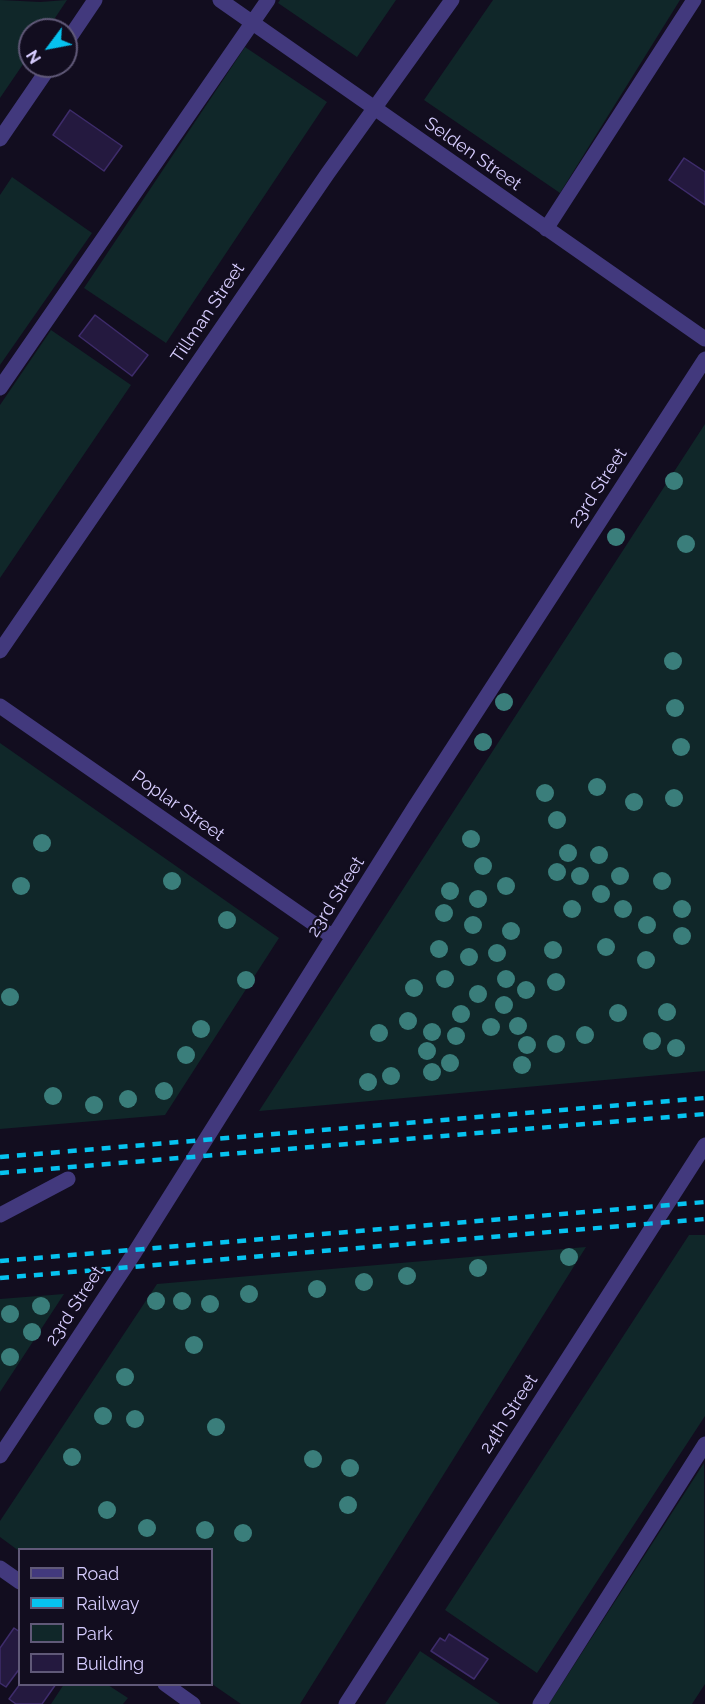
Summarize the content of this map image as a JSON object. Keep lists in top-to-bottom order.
{
  "streets": {
    "street": [
      "Selden Street",
      "Tillman Street",
      "23rd Street",
      "Poplar Street",
      "24th Street"
    ]
  },
  "crossings": [
    ["Selden Street", "Tillman Street"],
    ["23rd Street", "Poplar Street"]
  ],
  "legend": [
    "Road",
    "Railway",
    "Park",
    "Building"
  ],
  "north": "bottom left"
}
